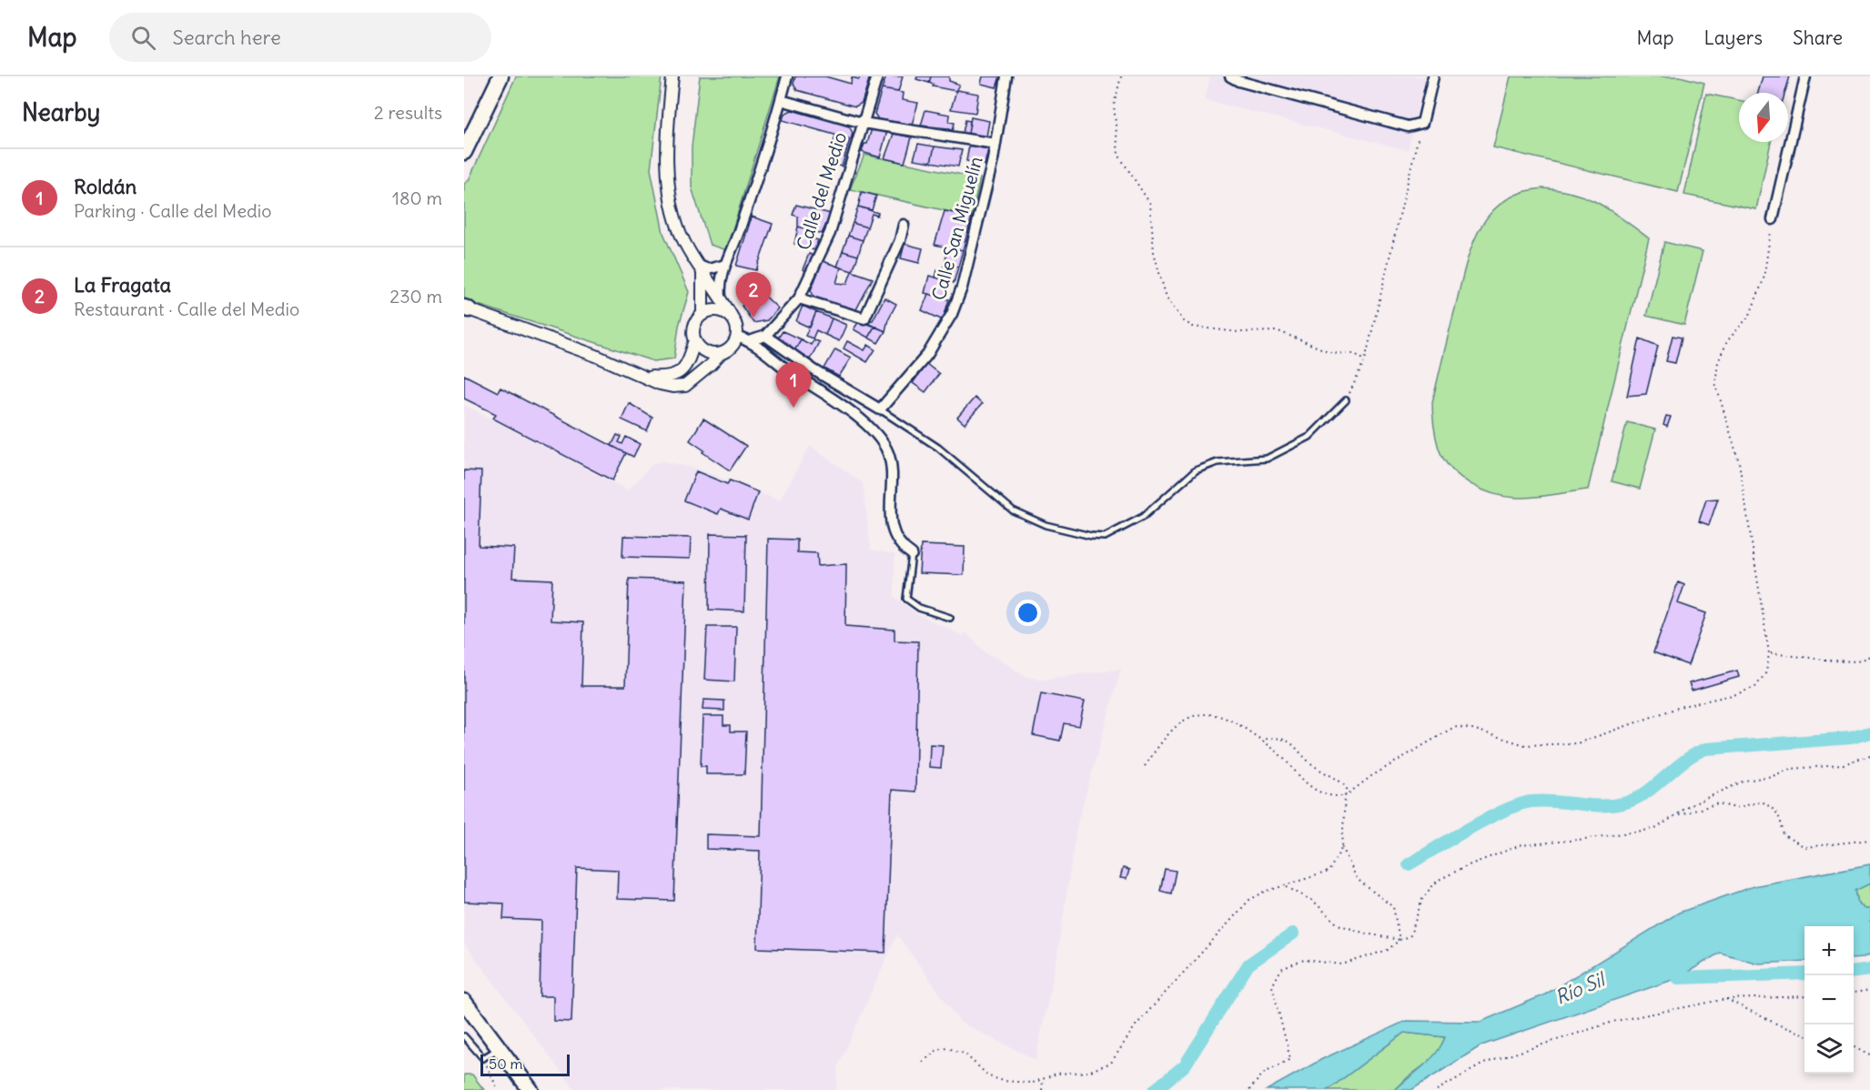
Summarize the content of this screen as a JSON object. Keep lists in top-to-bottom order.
{
  "streets": {
    "street": ["Calle del Medio", "Calle San Miguelín"]
  },
  "water": ["Río Sil"],
  "scale_bar": "50 m",
  "north": "bottom",
  "page": {
    "header": "Map",
    "search": "Search here",
    "nav": ["Map", "Layers", "Share"],
    "heading": ["Nearby", "2 results"],
    "list": [
      {
        "mark": "1",
        "name": "Roldán",
        "note": "Parking · Calle del Medio",
        "value": "180 m"
      },
      {
        "mark": "2",
        "name": "La Fragata",
        "note": "Restaurant · Calle del Medio",
        "value": "230 m"
      }
    ],
    "pins": ["2", "1"],
    "map_buttons": ["+", "−"],
    "scale": "50 m"
  }
}
